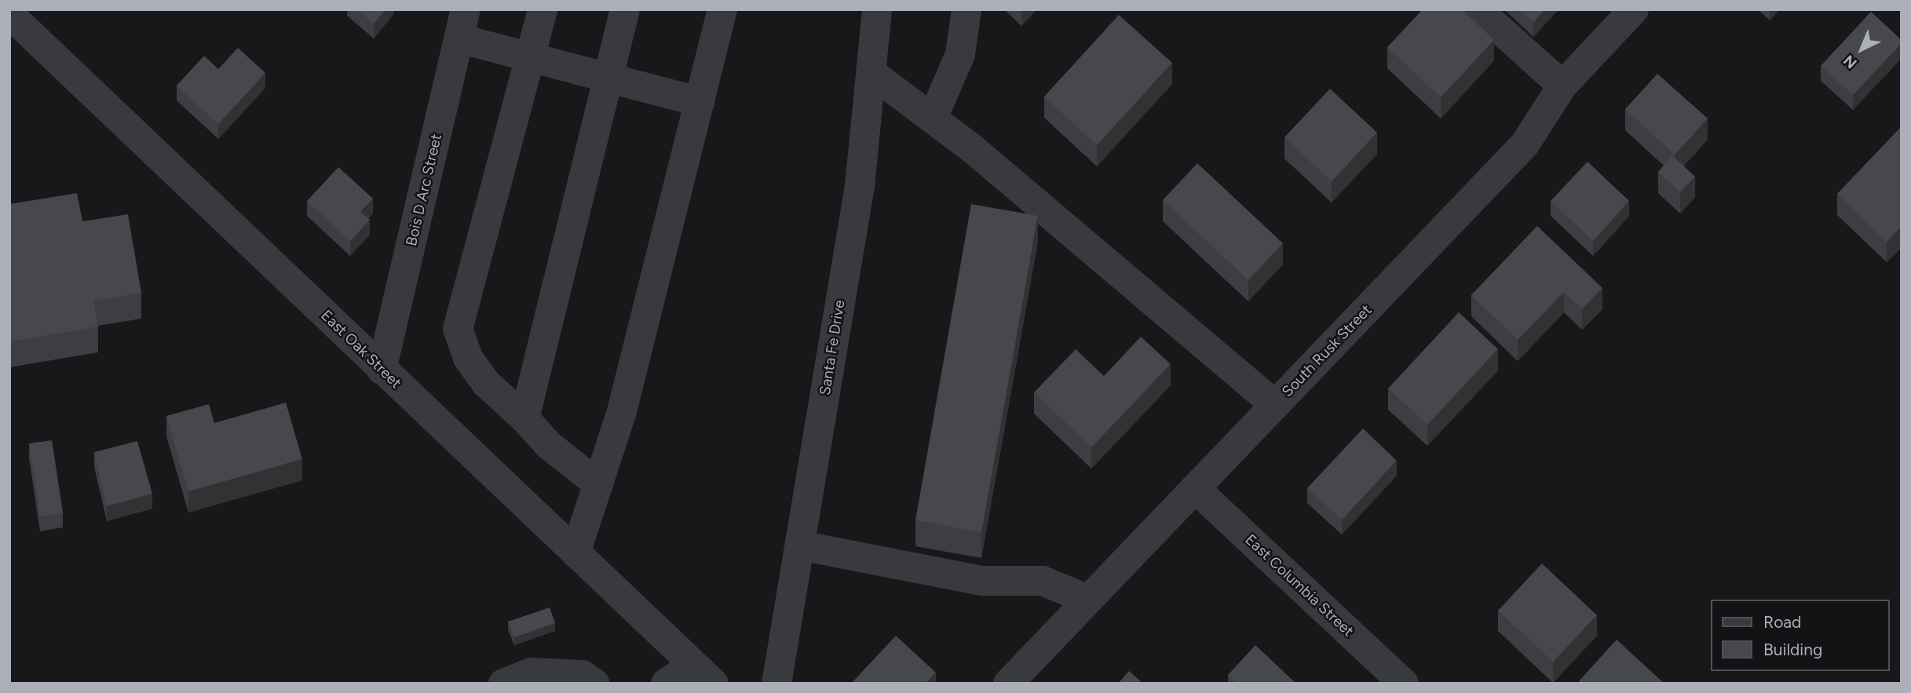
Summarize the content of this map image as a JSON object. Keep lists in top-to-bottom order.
{
  "streets": {
    "street": [
      "Bois D Arc Street",
      "Santa Fe Drive",
      "East Oak Street",
      "South Rusk Street",
      "East Columbia Street"
    ]
  },
  "crossings": [
    ["Bois D Arc Street", "East Oak Street"],
    ["South Rusk Street", "East Columbia Street"]
  ],
  "legend": ["Road", "Building"],
  "north": "bottom left"
}
